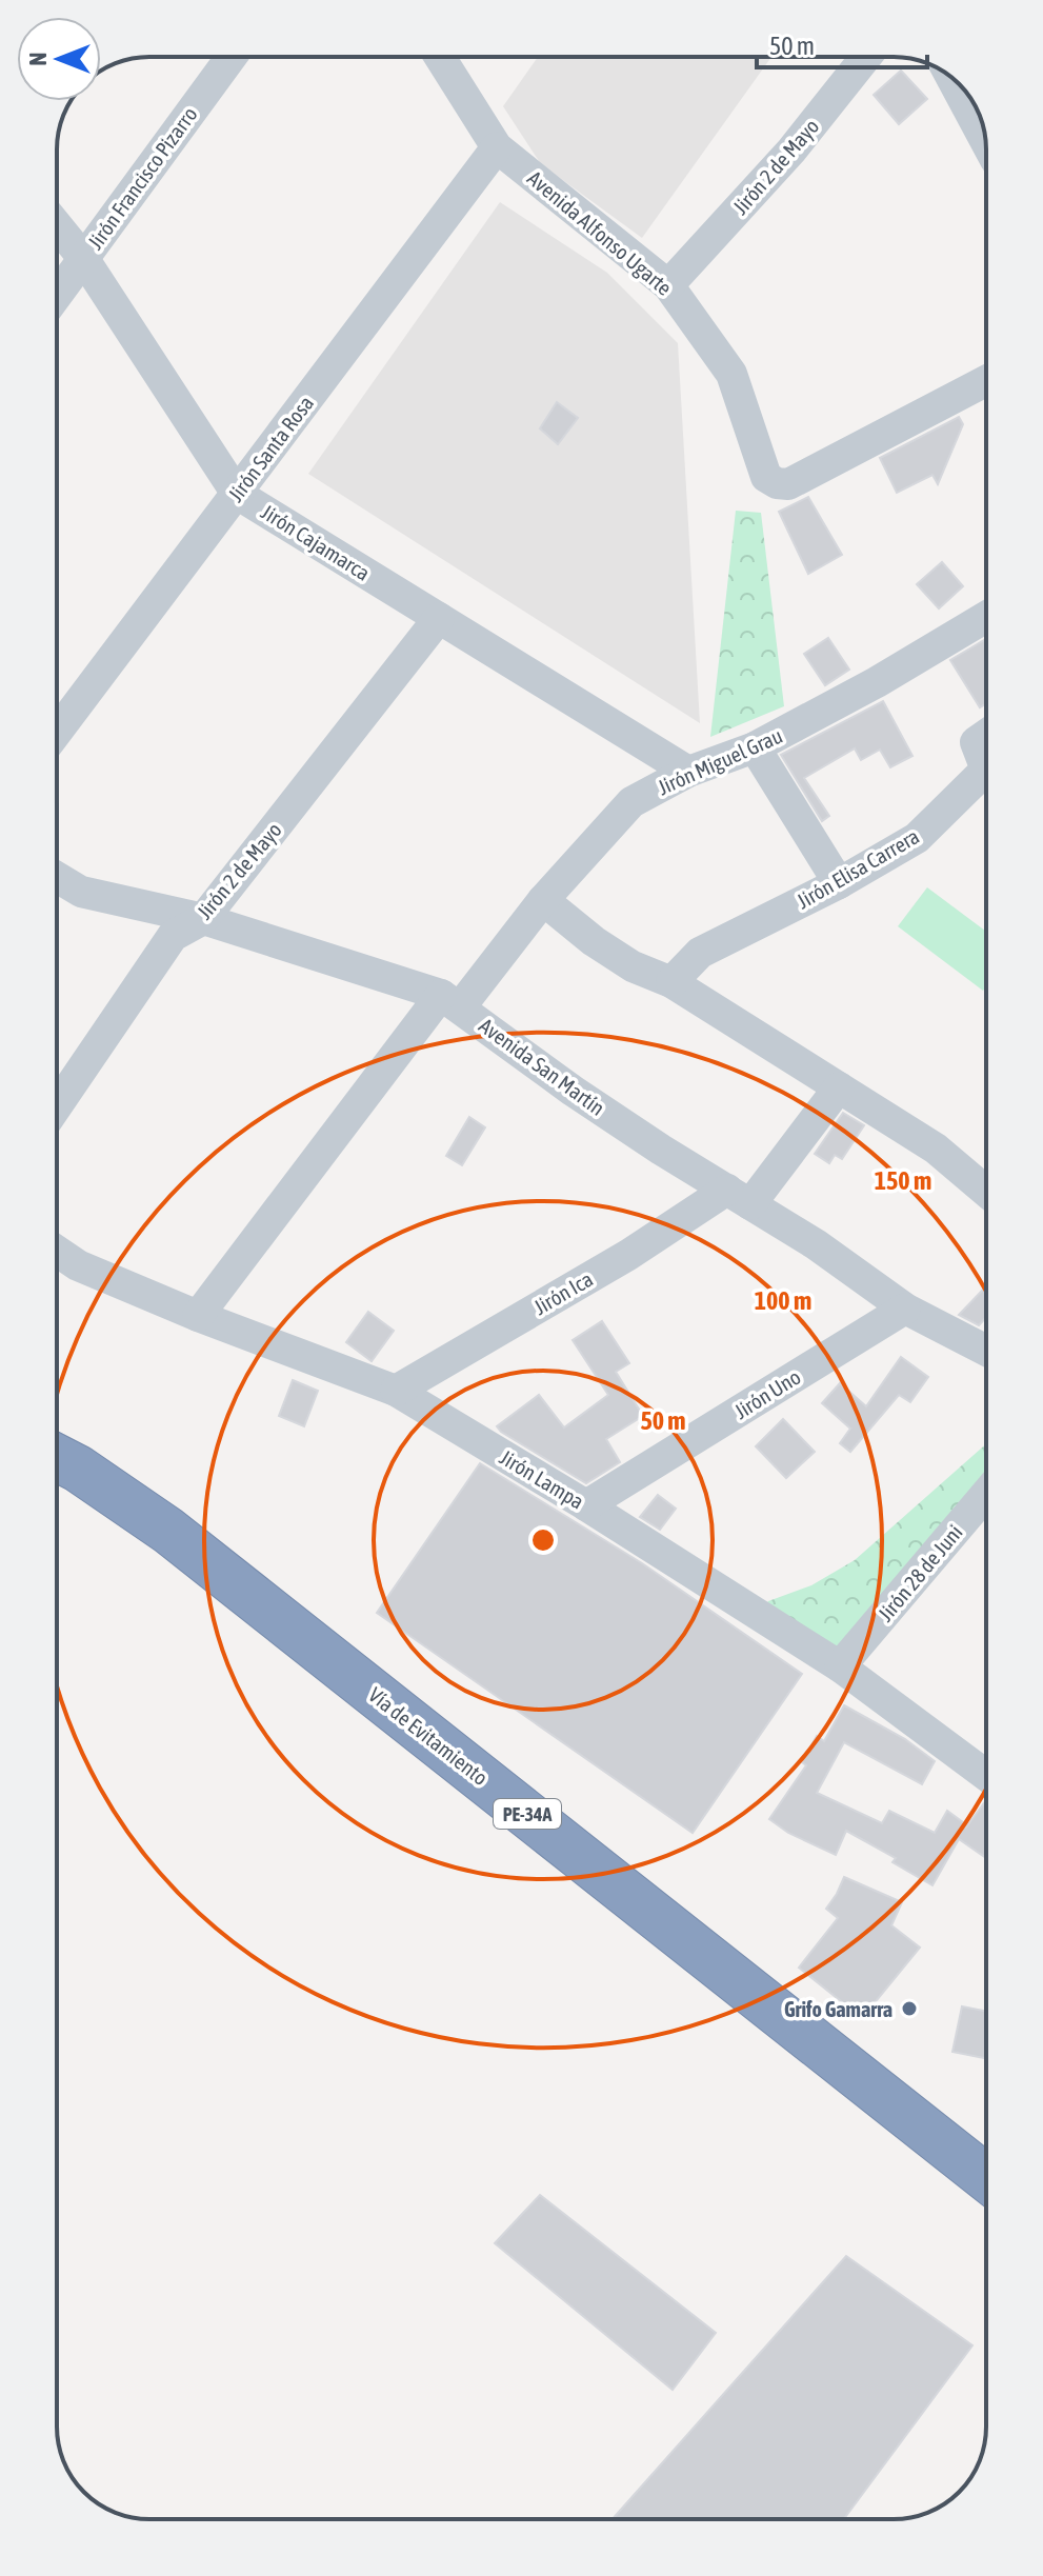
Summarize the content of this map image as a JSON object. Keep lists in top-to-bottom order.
{
  "streets": {
    "highway": ["Vía de Evitamiento", "PE-34A"],
    "street": [
      "Jirón 2 de Mayo",
      "Jirón Francisco Pizarro",
      "Avenida Alfonso Ugarte",
      "Jirón Santa Rosa",
      "Jirón Cajamarca",
      "Jirón Miguel Grau",
      "Jirón Elisa Carrera",
      "Avenida San Martín",
      "Jirón Ica",
      "Jirón Uno",
      "Jirón Lampa",
      "Jirón 28 de Juni"
    ]
  },
  "crossings": [
    ["Jirón 2 de Mayo", "Avenida Alfonso Ugarte"],
    ["Jirón 2 de Mayo", "Jirón Cajamarca"],
    ["Jirón 2 de Mayo", "Avenida San Martín"],
    ["Jirón Francisco Pizarro", "Jirón Cajamarca"],
    ["Avenida Alfonso Ugarte", "Jirón Santa Rosa"],
    ["Jirón Santa Rosa", "Jirón Cajamarca"],
    ["Jirón Cajamarca", "Jirón Miguel Grau"],
    ["Jirón Miguel Grau", "Avenida San Martín"],
    ["Jirón Miguel Grau", "Jirón Lampa"],
    ["Avenida San Martín", "Jirón Ica"],
    ["Avenida San Martín", "Jirón Uno"],
    ["Jirón Ica", "Jirón Lampa"],
    ["Jirón Uno", "Jirón Lampa"],
    ["Jirón Lampa", "Jirón 28 de Juni"]
  ],
  "places": ["Grifo Gamarra"],
  "scale_bar": "50 m",
  "north": "left",
  "rings": ["150 m", "100 m", "50 m"]
}
